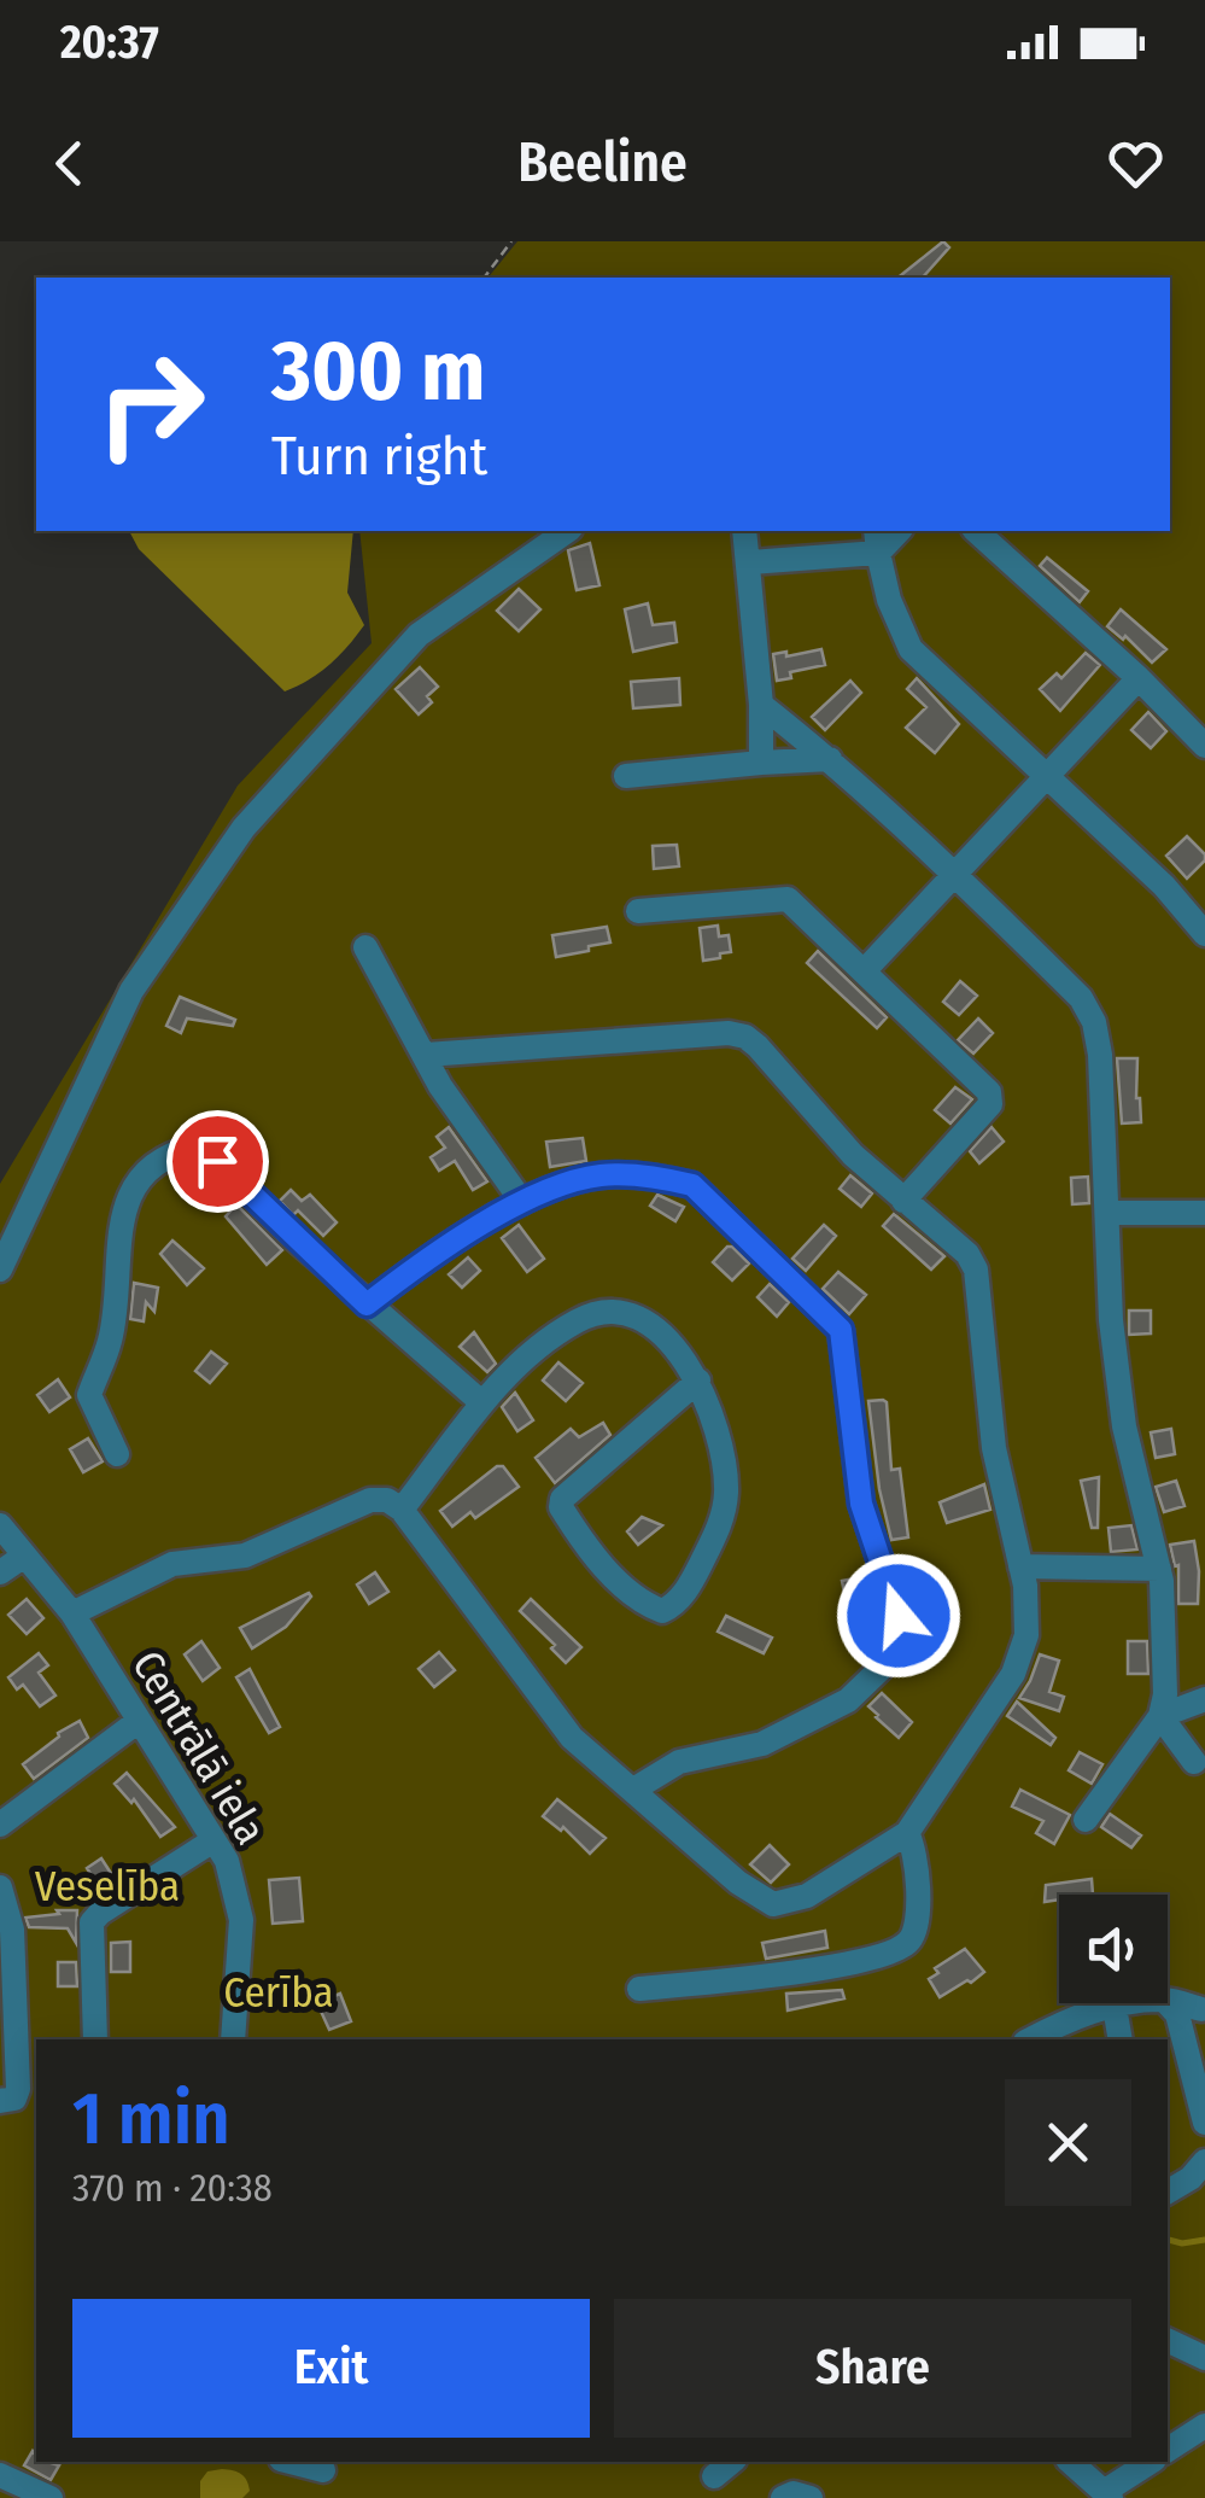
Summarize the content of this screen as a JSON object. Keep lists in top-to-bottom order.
{
  "streets": {
    "street": ["Centrālā iela"]
  },
  "parks": ["Veselība", "Cerība"],
  "page": {
    "status": "20:37",
    "header": "Beeline",
    "turn": ["300 m", "Turn right"],
    "heading": ["1 min", "370 m · 20:38"],
    "buttons": ["Exit", "Share"]
  }
}
